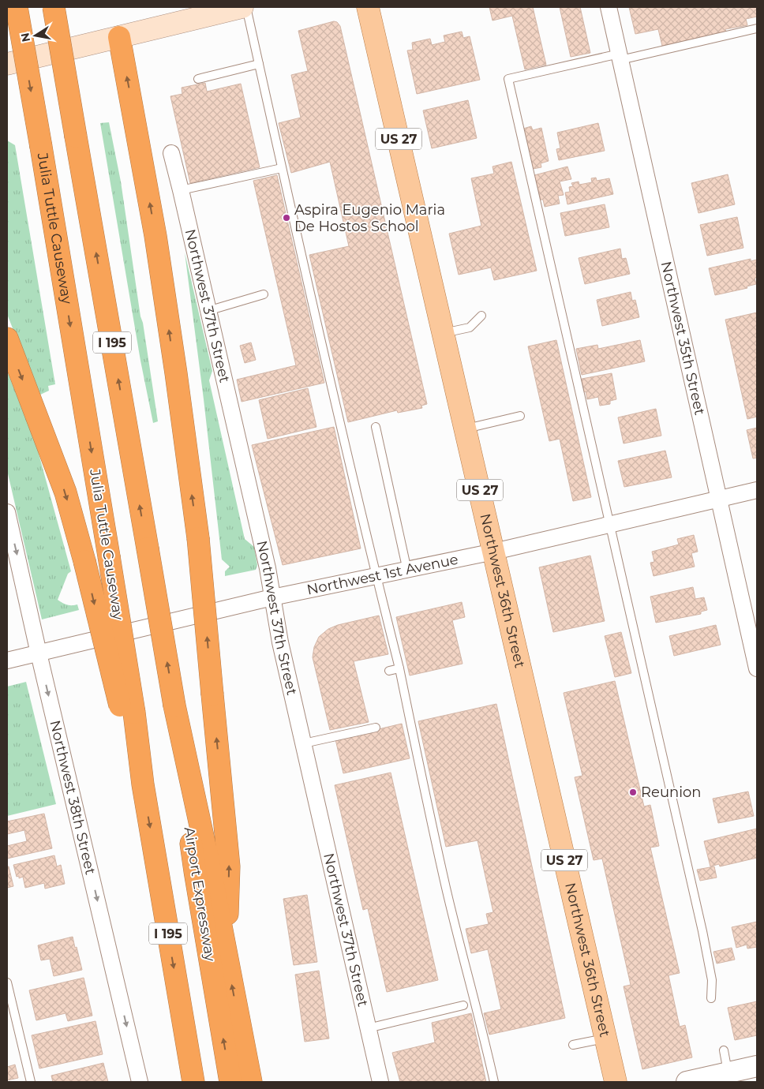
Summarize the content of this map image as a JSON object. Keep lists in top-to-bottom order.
{
  "streets": {
    "highway": ["Julia Tuttle Causeway", "I 195", "Airport Expressway"],
    "main road": ["US 27", "Northwest 36th Street"],
    "street": [
      "Northwest 37th Street",
      "Northwest 35th Street",
      "Northwest 1st Avenue",
      "Northwest 38th Street"
    ]
  },
  "crossings": [
    ["Northwest 37th Street", "Northwest 1st Avenue"],
    ["Northwest 35th Street", "Northwest 1st Avenue"],
    ["I 195", "Airport Expressway"],
    ["Northwest 1st Avenue", "Northwest 36th Street"],
    ["Northwest 1st Avenue", "Northwest 38th Street"]
  ],
  "one_way": ["Northwest 38th Street"],
  "places": ["Aspira Eugenio Maria De Hostos School", "Reunion"],
  "north": "left"
}
